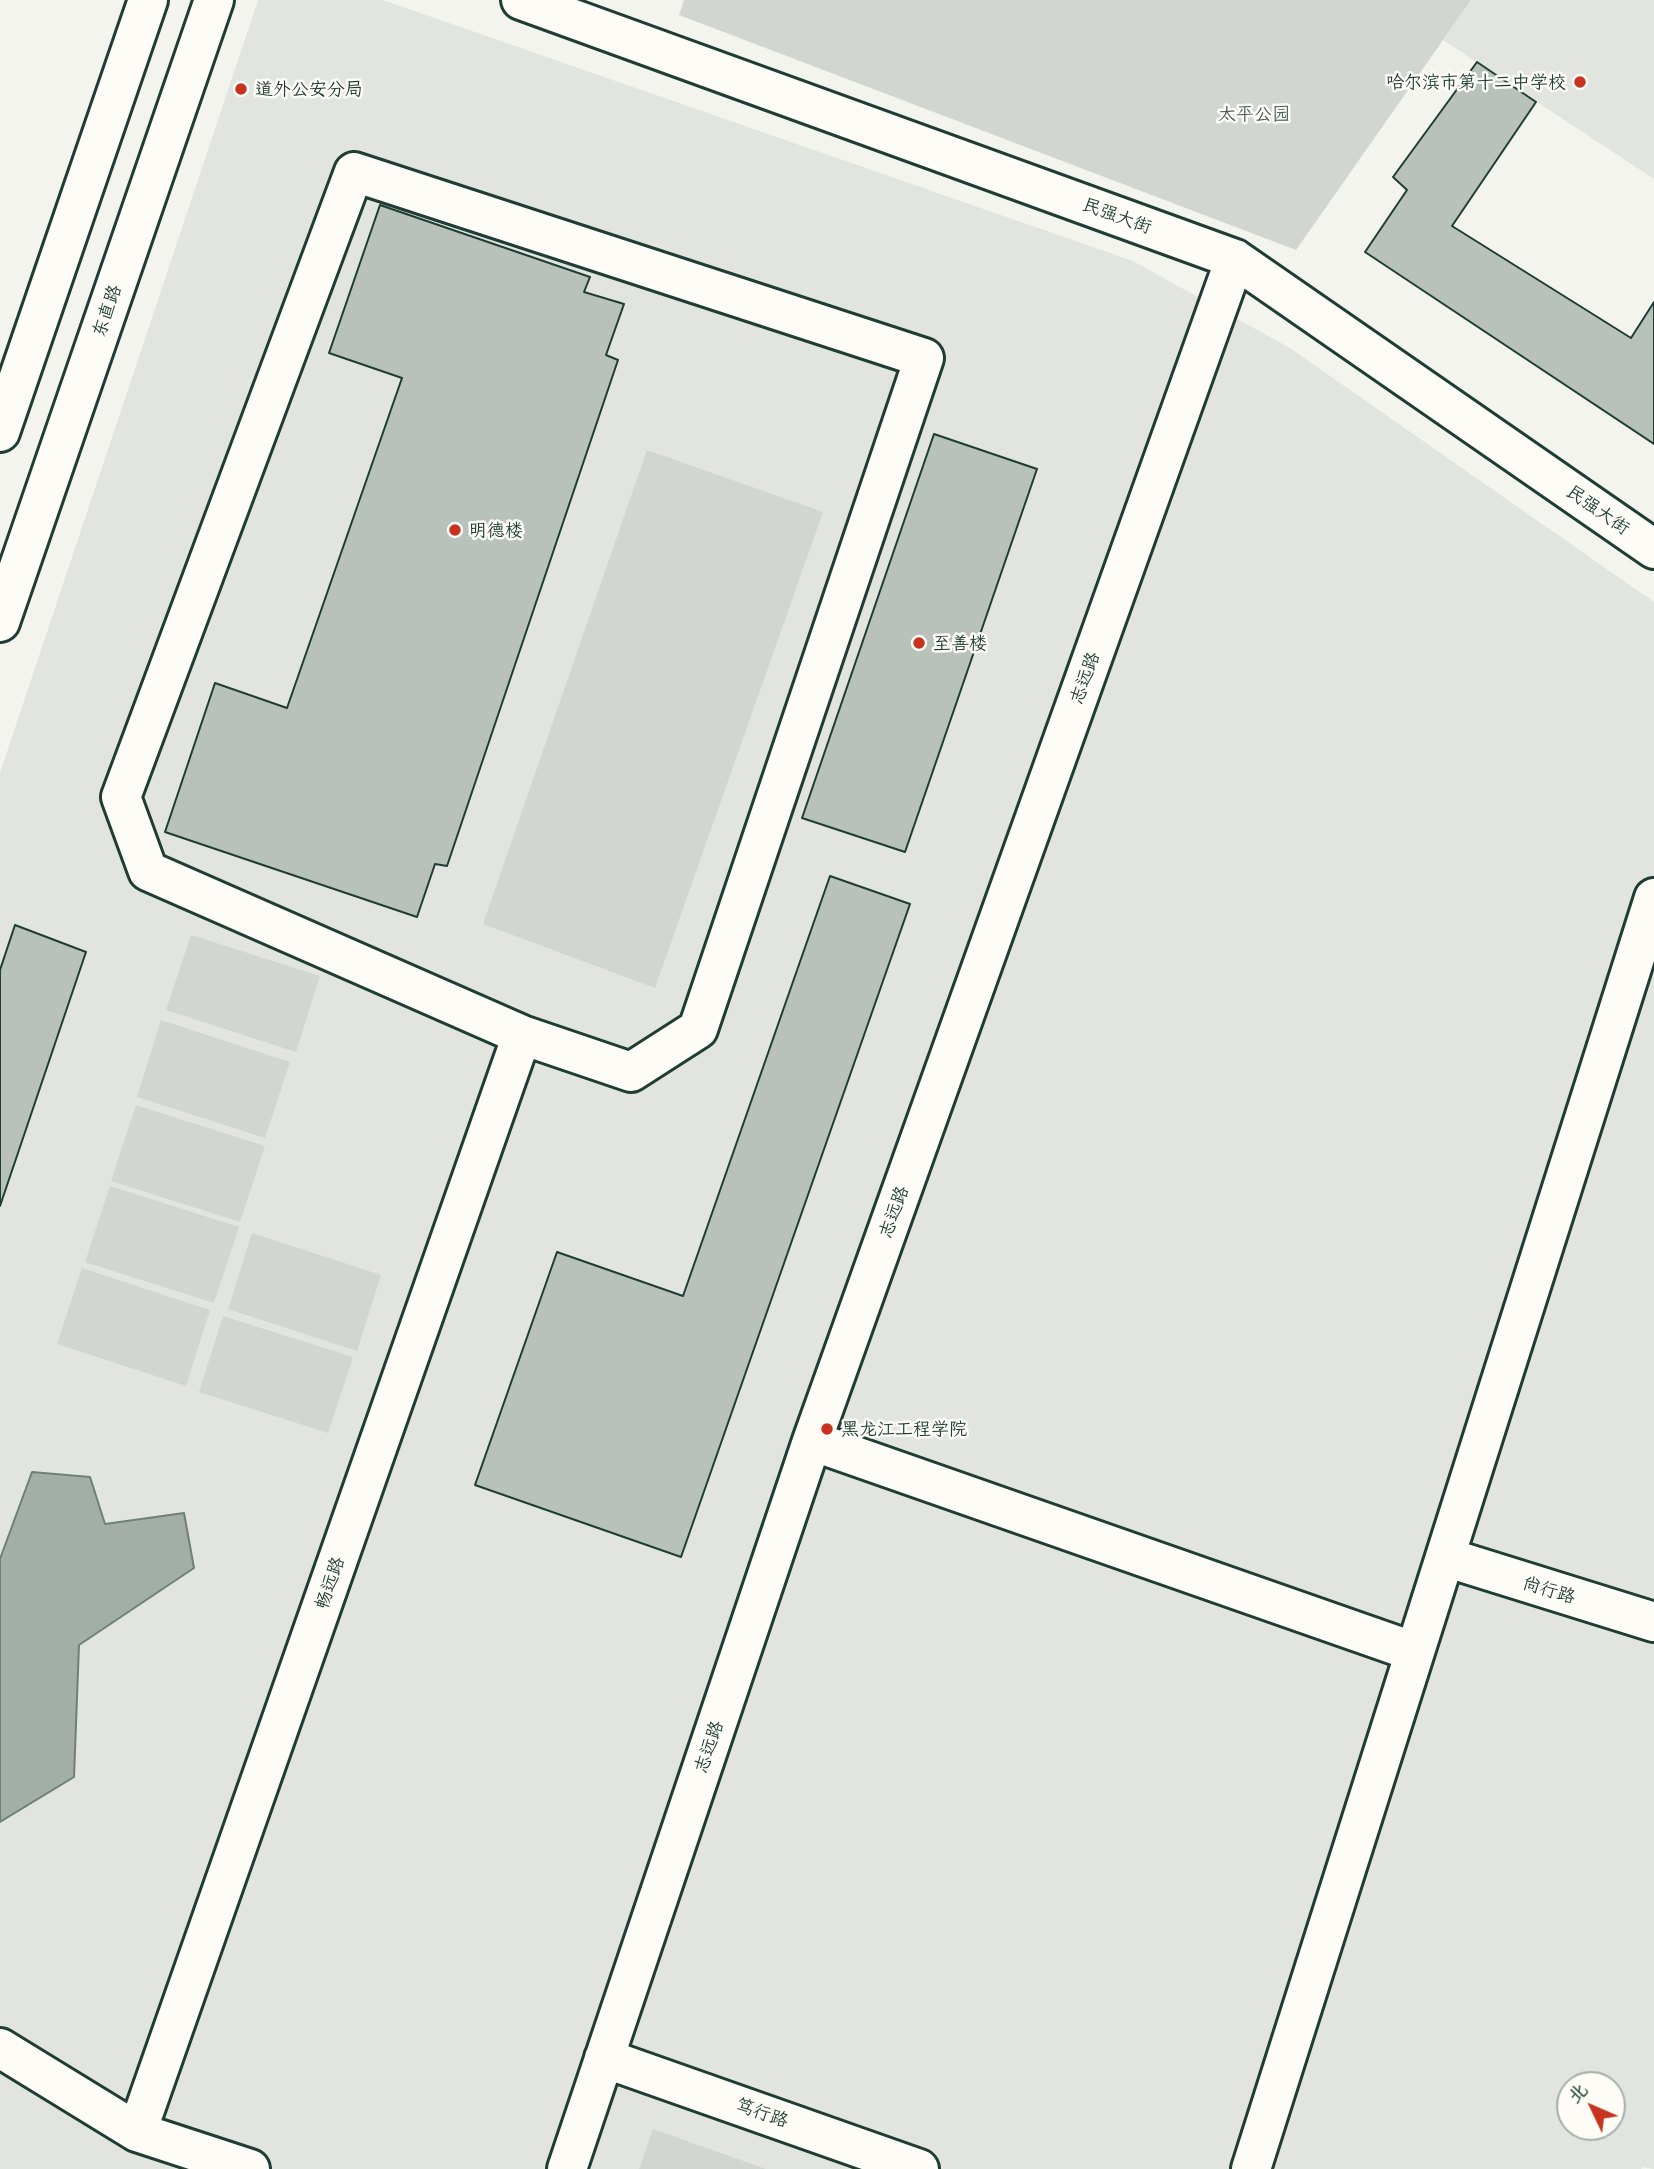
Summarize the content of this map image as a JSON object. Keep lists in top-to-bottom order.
{
  "streets": {
    "main road": [
      "民强大街",
      "东直路",
      "志远路",
      "畅远路",
      "尚行路",
      "笃行路"
    ]
  },
  "crossings": [
    ["民强大街", "志远路"],
    ["志远路", "笃行路"]
  ],
  "parks": ["太平公园"],
  "places": [
    "哈尔滨市第十二中学校",
    "道外公安分局",
    "明德楼",
    "至善楼",
    "黑龙江工程学院"
  ],
  "north": "top left"
}
